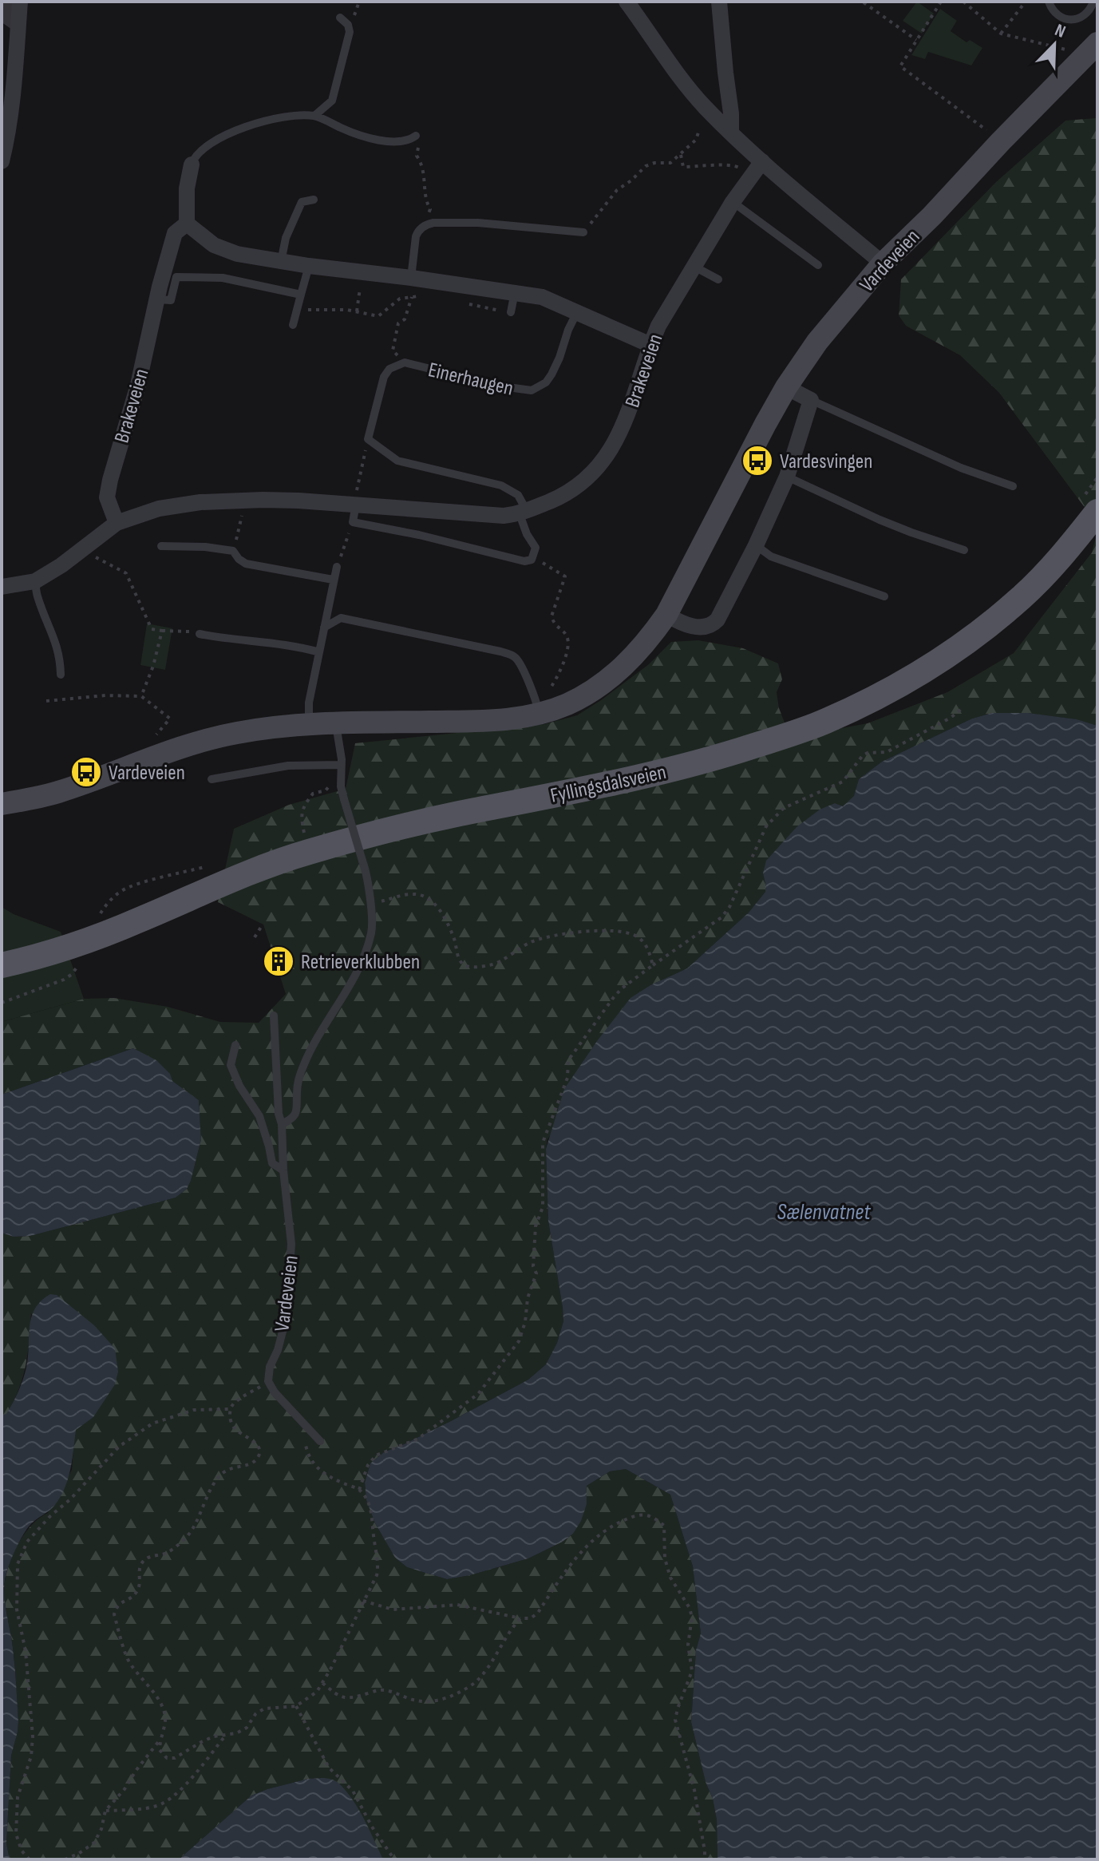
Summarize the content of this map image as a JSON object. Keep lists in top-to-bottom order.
{
  "streets": {
    "main road": ["Vardeveien", "Fyllingsdalsveien"],
    "street": ["Brakeveien"],
    "lane": ["Einerhaugen"]
  },
  "water": ["Sælenvatnet"],
  "places": {
    "bus stop": ["Vardesvingen", "Vardeveien"],
    "building": ["Retrieverklubben"]
  },
  "north": "top right"
}
